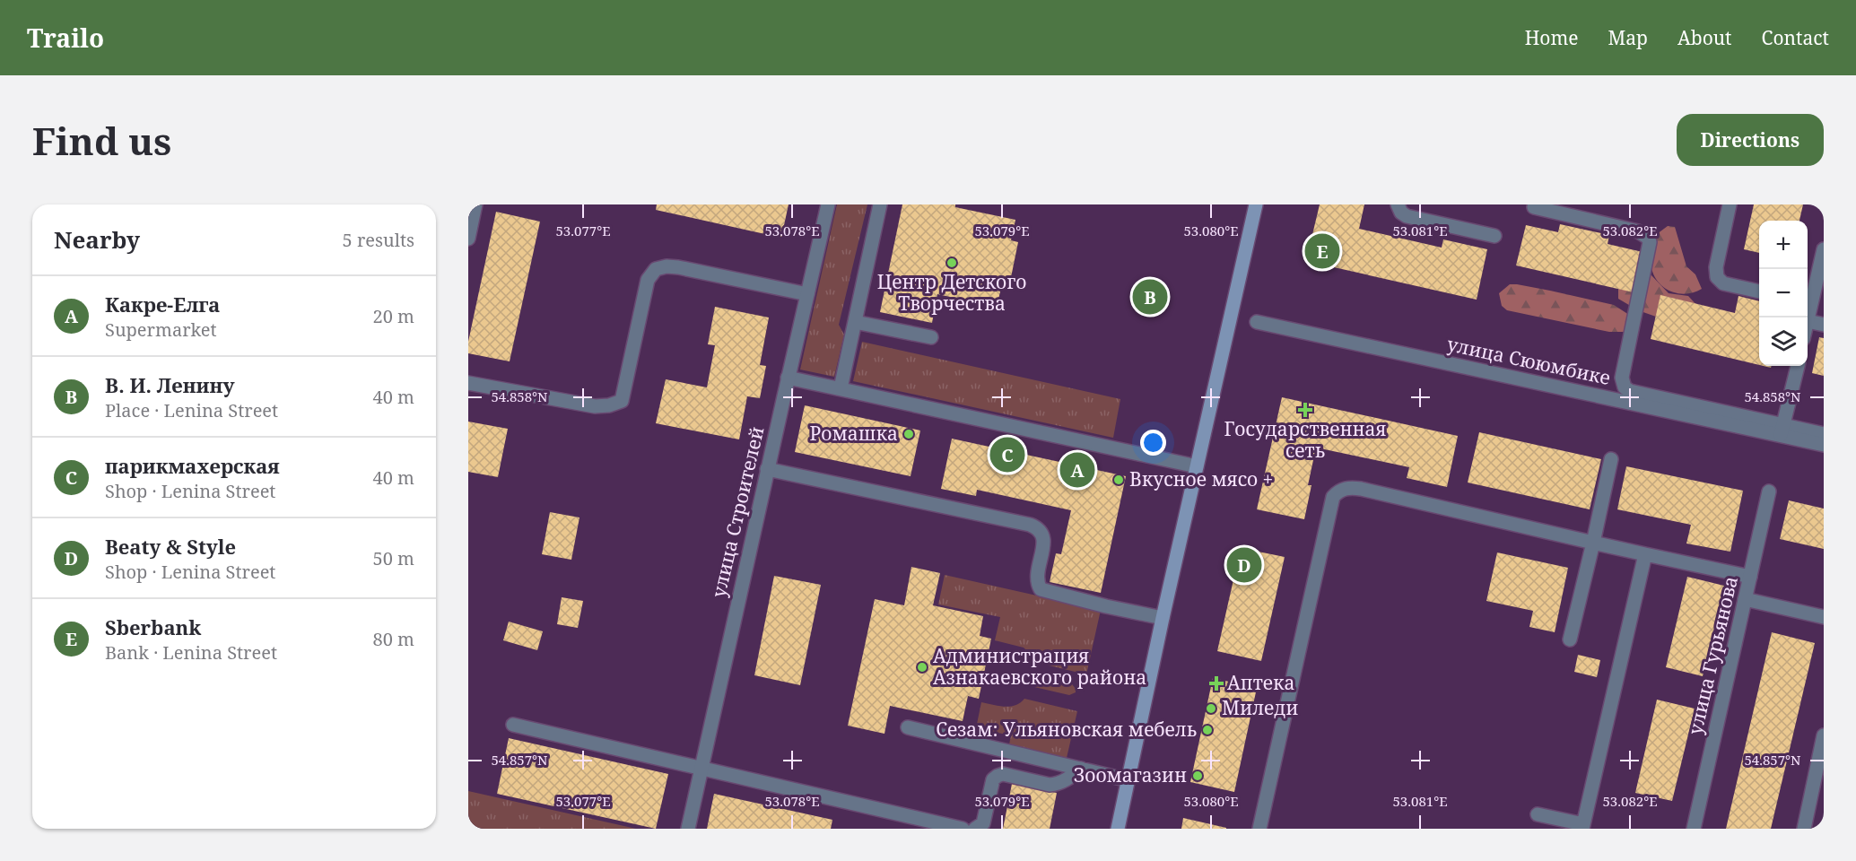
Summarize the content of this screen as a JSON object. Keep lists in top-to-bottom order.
{
  "streets": {
    "street": ["улица Сююмбике", "улица Строителей", "улица Гурьянова"]
  },
  "places": {
    "other": [
      "Центр Детского Творчества",
      "Ромашка",
      "Вкусное мясо +",
      "Администрация Азнакаевского района",
      "Миледи",
      "Сезам: Ульяновская мебель",
      "Зоомагазин"
    ],
    "health": ["Государственная сеть", "Аптека"]
  },
  "page": {
    "header": "Trailo",
    "nav": [
      "Home",
      "Map",
      "About",
      "Contact"
    ],
    "buttons": "Directions",
    "title": "Find us",
    "heading": ["Nearby", "5 results"],
    "map_buttons": ["+", "−"],
    "pins": [
      "E",
      "B",
      "C",
      "A",
      "D"
    ],
    "list": [
      {
        "mark": "A",
        "name": "Какре-Елга",
        "note": "Supermarket",
        "value": "20 m"
      },
      {
        "mark": "B",
        "name": "В. И. Ленину",
        "note": "Place · Lenina Street",
        "value": "40 m"
      },
      {
        "mark": "C",
        "name": "парикмахерская",
        "note": "Shop · Lenina Street",
        "value": "40 m"
      },
      {
        "mark": "D",
        "name": "Beaty & Style",
        "note": "Shop · Lenina Street",
        "value": "50 m"
      },
      {
        "mark": "E",
        "name": "Sberbank",
        "note": "Bank · Lenina Street",
        "value": "80 m"
      }
    ]
  },
  "coordinates": [
    "53.077°E",
    "53.078°E",
    "53.079°E",
    "53.080°E",
    "53.081°E",
    "53.082°E",
    "54.858°N",
    "54.857°N"
  ]
}
